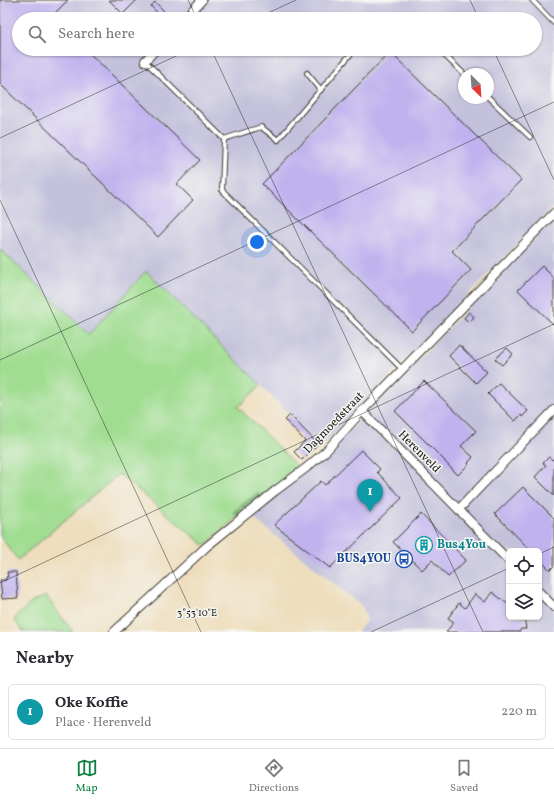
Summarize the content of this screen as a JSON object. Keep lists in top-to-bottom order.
{
  "streets": {
    "street": ["Dagmoedstraat", "Herenveld"]
  },
  "crossings": [
    ["Dagmoedstraat", "Herenveld"]
  ],
  "places": {
    "building": ["Bus4You"],
    "bus stop": ["BUS4YOU"]
  },
  "north": "bottom right",
  "page": {
    "search": "Search here",
    "pins": "1",
    "heading": "Nearby",
    "list": [
      {
        "mark": "1",
        "name": "Oke Koffie",
        "note": "Place · Herenveld",
        "value": "220 m"
      }
    ],
    "nav": ["Map", "Directions", "Saved"]
  },
  "coordinates": ["3°53'10\"E"]
}
